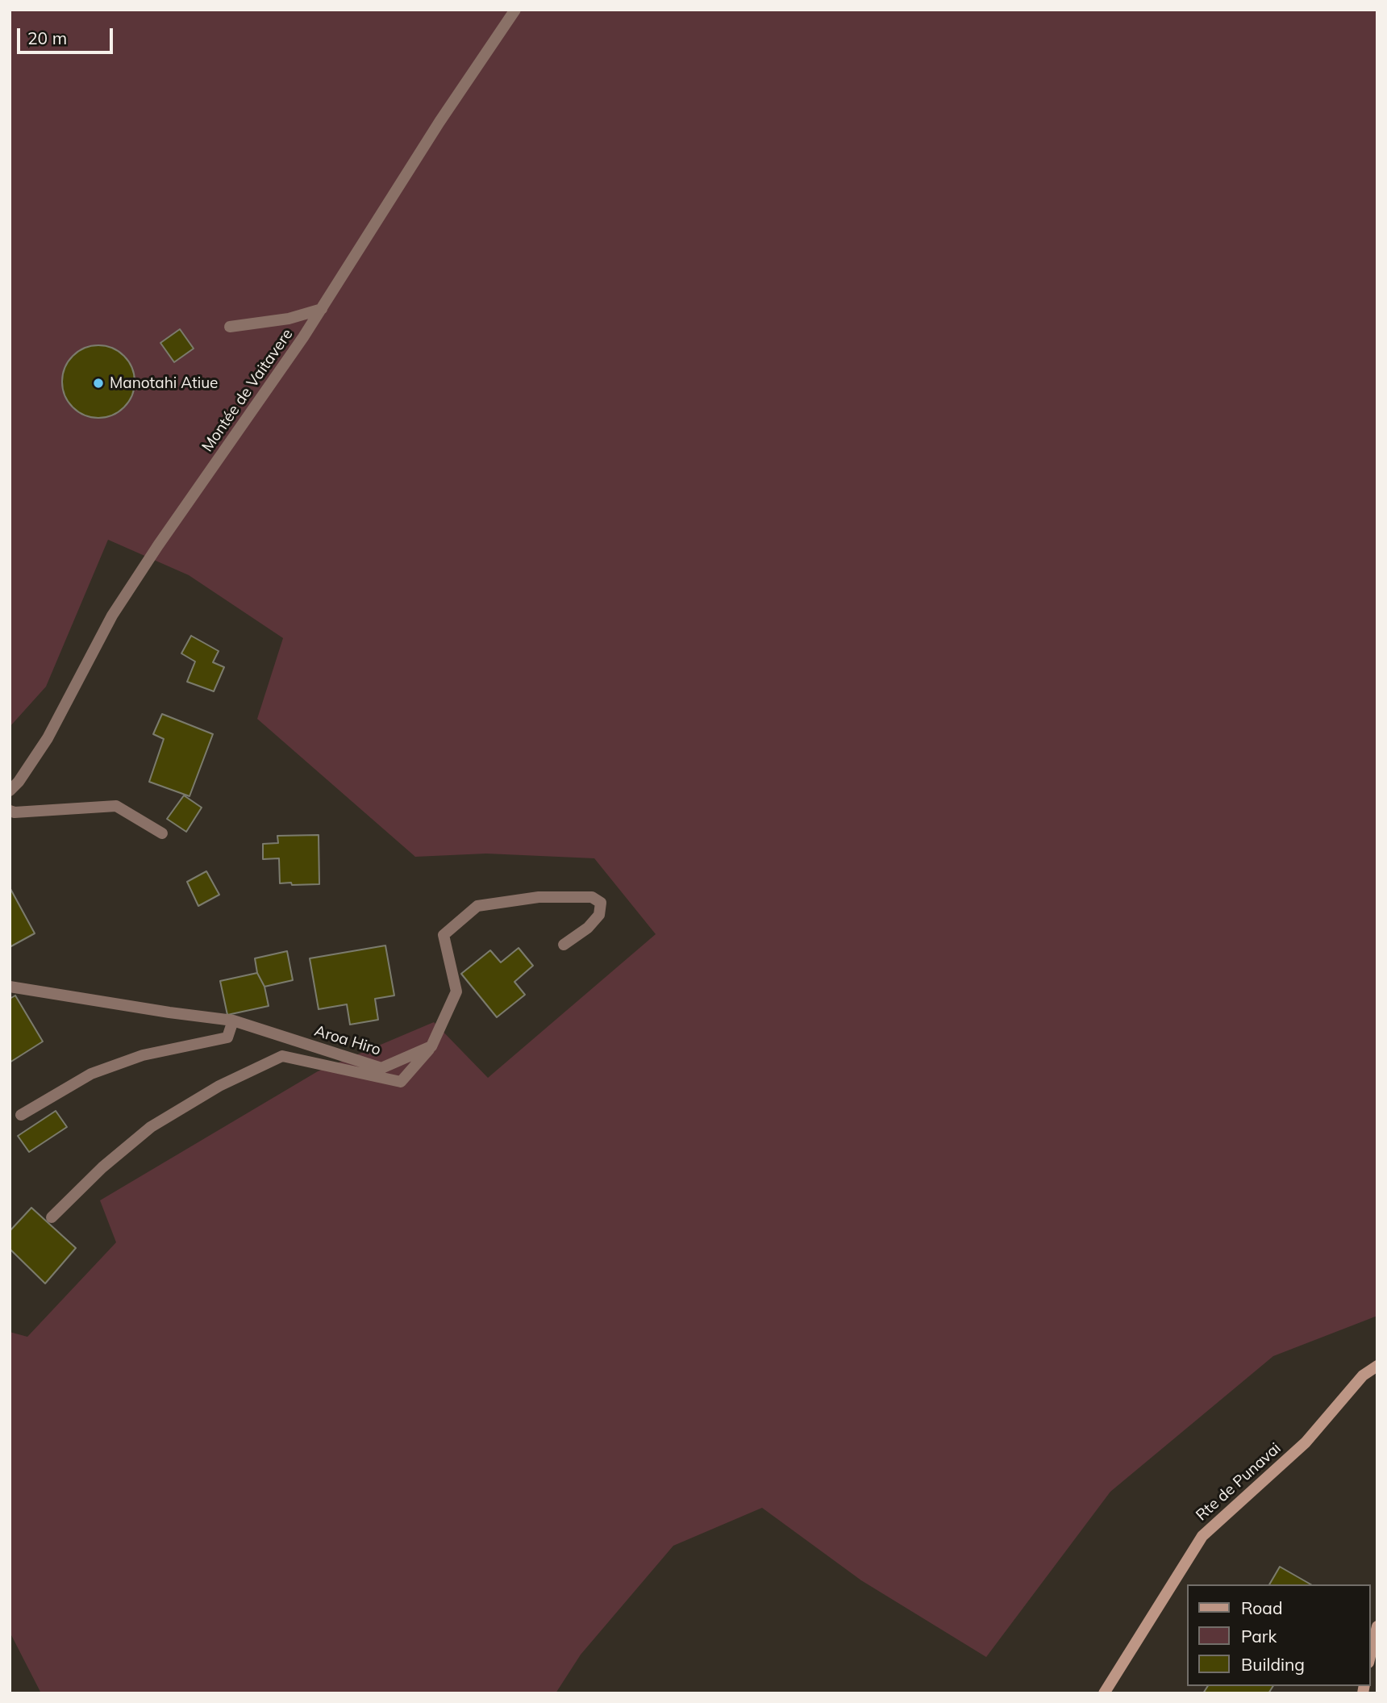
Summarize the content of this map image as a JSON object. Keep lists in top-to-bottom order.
{
  "streets": {
    "main road": ["Rte de Punavai"],
    "street": ["Montée de Vaitavere", "Aroa Hiro"]
  },
  "places": ["Manotahi Atiue"],
  "legend": ["Road", "Park", "Building"],
  "scale_bar": "20 m"
}
